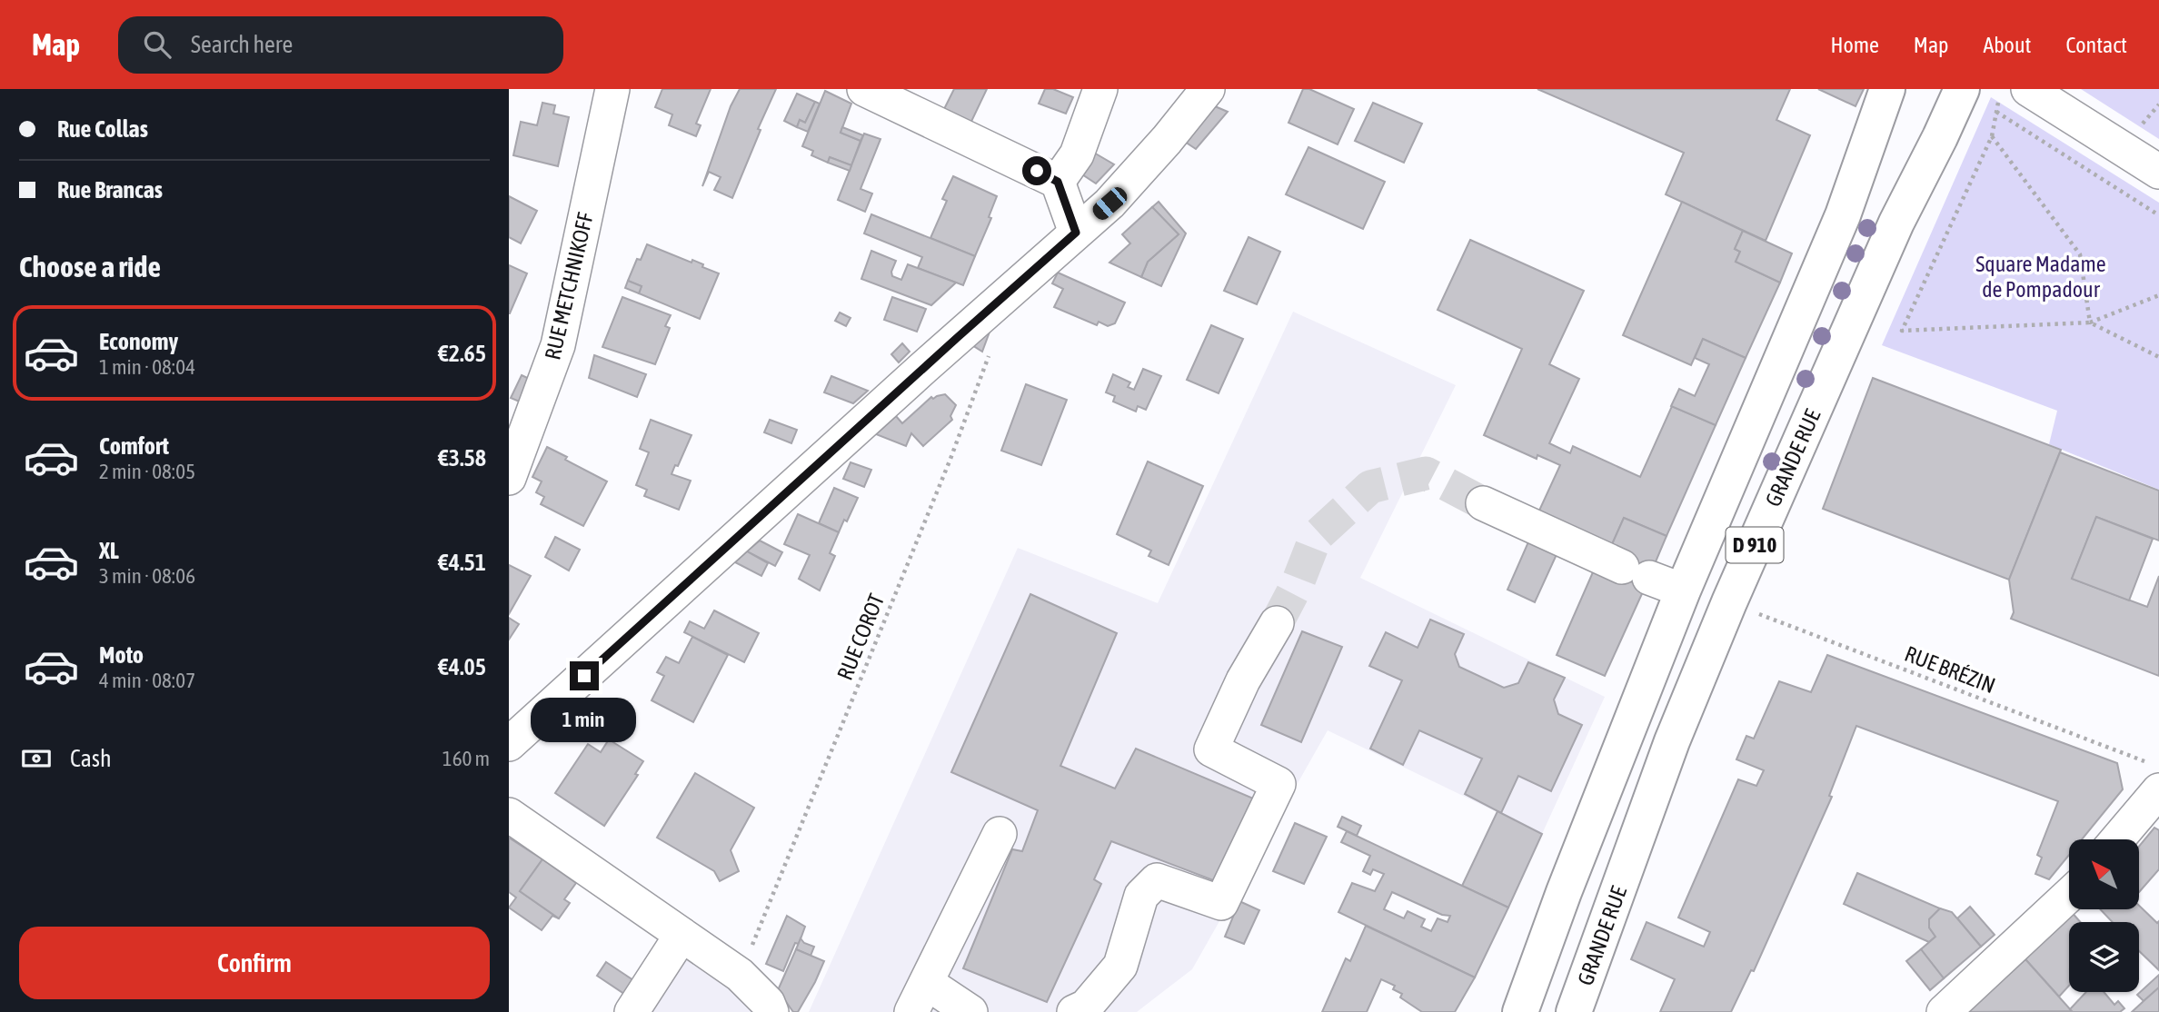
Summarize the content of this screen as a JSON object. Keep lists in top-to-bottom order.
{
  "streets": {
    "main road": ["GRANDE RUE", "D 910"],
    "street": ["RUE METCHNIKOFF"],
    "path": ["RUE COROT", "RUE BRÉZIN"]
  },
  "crossings": [
    ["GRANDE RUE", "RUE BRÉZIN"]
  ],
  "parks": ["Square Madame de Pompadour"],
  "north": "top left",
  "page": {
    "header": "Map",
    "search": "Search here",
    "nav": [
      "Home",
      "Map",
      "About",
      "Contact"
    ],
    "banner": ["Rue Collas", "Rue Brancas"],
    "heading": "Choose a ride",
    "list": [
      {
        "name": "Economy",
        "note": "1 min · 08:04",
        "value": "€2.65"
      },
      {
        "name": "Comfort",
        "note": "2 min · 08:05",
        "value": "€3.58"
      },
      {
        "name": "XL",
        "note": "3 min · 08:06",
        "value": "€4.51"
      },
      {
        "name": "Moto",
        "note": "4 min · 08:07",
        "value": "€4.05"
      }
    ],
    "bubble": "1 min",
    "pay": ["Cash", "160 m"],
    "buttons": "Confirm"
  }
}
